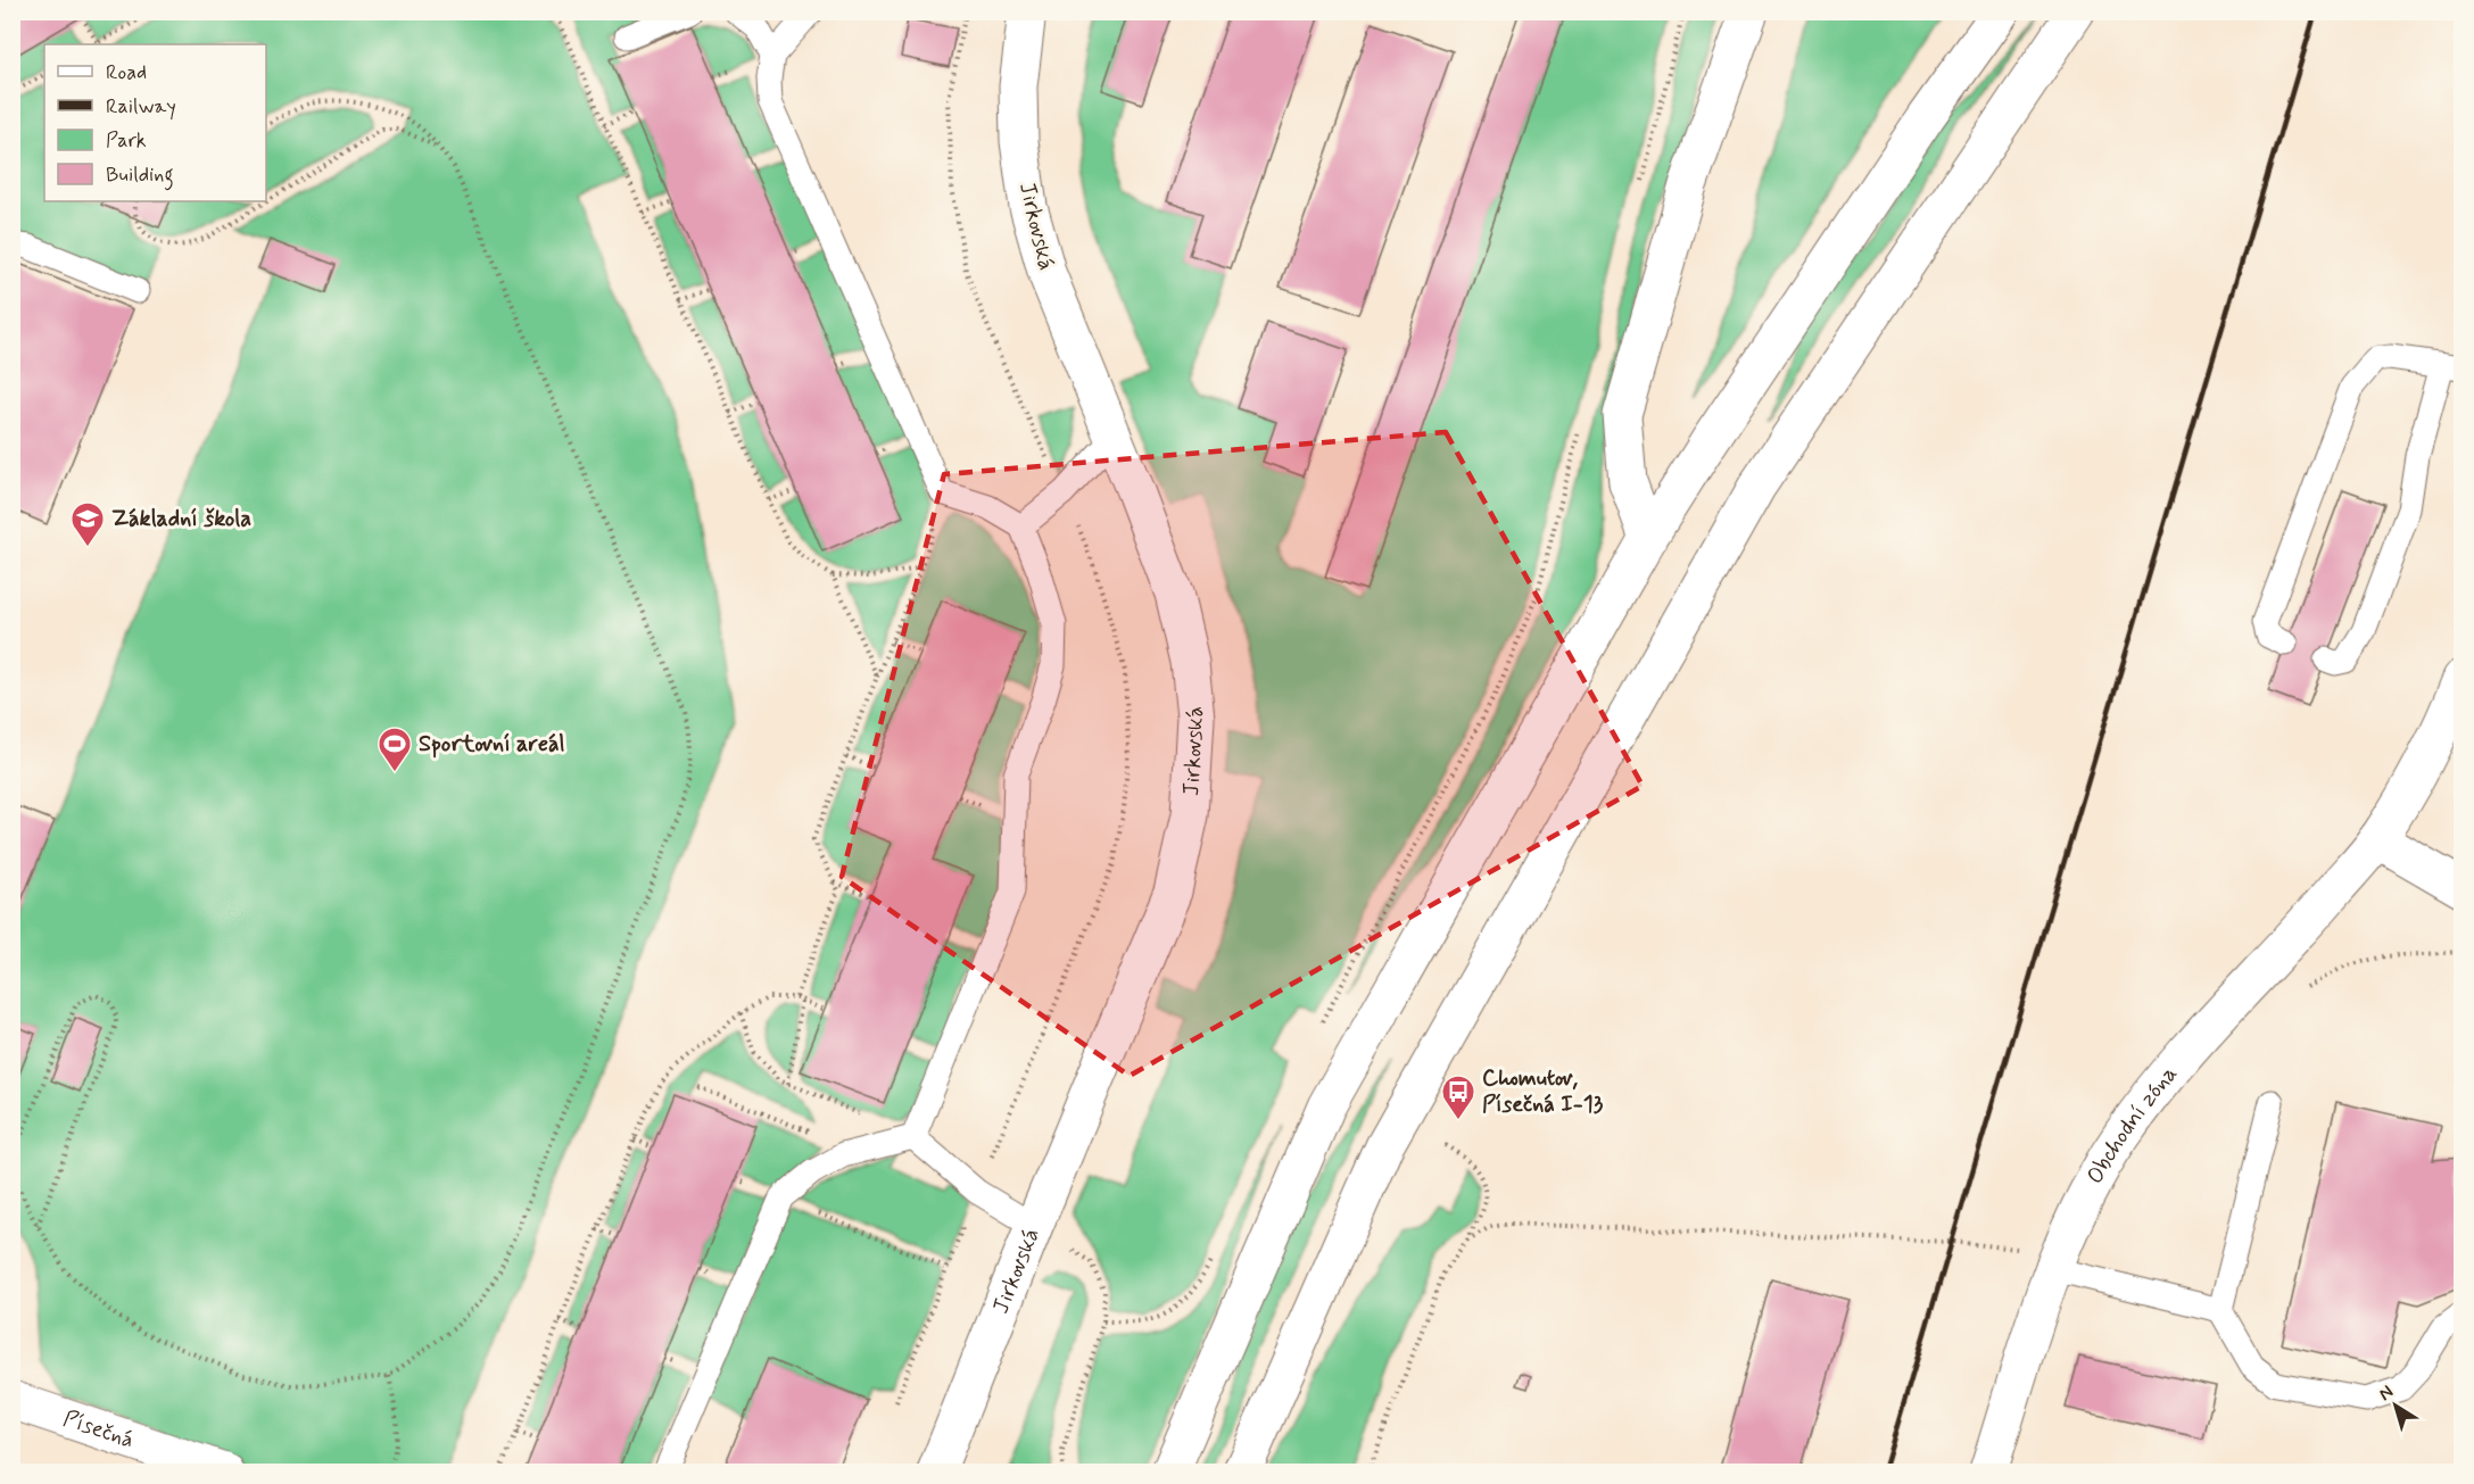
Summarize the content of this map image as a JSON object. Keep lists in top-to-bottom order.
{
  "streets": {
    "main road": ["Jirkovská", "Obchodní zóna", "Písečná"]
  },
  "places": {
    "school or university": ["Základní škola"],
    "sports": ["Sportovní areál"],
    "bus stop": ["Chomutov, Písečná I-13"]
  },
  "legend": [
    "Road",
    "Railway",
    "Park",
    "Building"
  ],
  "north": "top left"
}
